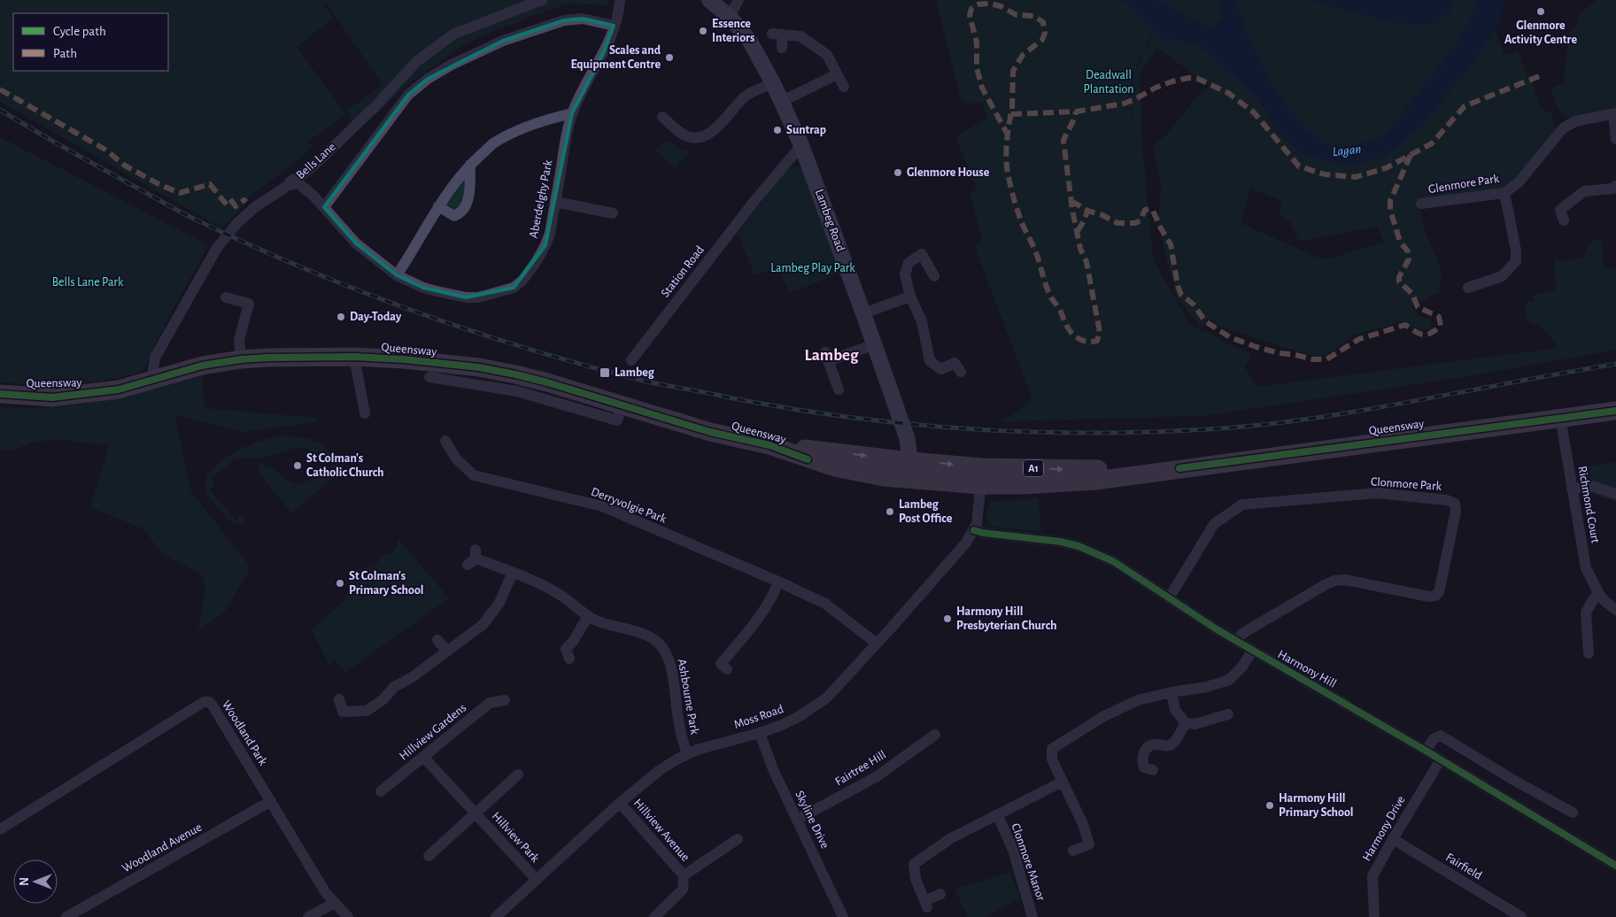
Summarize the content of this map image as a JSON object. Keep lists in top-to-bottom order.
{
  "streets": {
    "highway": ["Queensway", "A1"],
    "main road": ["Lambeg Road"],
    "street": [
      "Bells Lane",
      "Glenmore Park",
      "Aberdelghy Park",
      "Station Road",
      "Clonmore Park",
      "Richmond Court",
      "Derryvolgie Park",
      "Harmony Hill",
      "Ashbourne Park",
      "Moss Road",
      "Hillview Gardens",
      "Woodland Park",
      "Fairtree Hill",
      "Skyline Drive",
      "Harmony Drive",
      "Hillview Avenue",
      "Hillview Park",
      "Woodland Avenue",
      "Clonmore Manor",
      "Fairfield"
    ]
  },
  "crossings": [
    ["Bells Lane", "Aberdelghy Park"],
    ["Bells Lane", "Queensway"],
    ["Lambeg Road", "Station Road"],
    ["Lambeg Road", "Queensway"],
    ["Queensway", "Richmond Court"],
    ["Queensway", "Moss Road"],
    ["Clonmore Park", "Harmony Hill"],
    ["Derryvolgie Park", "Moss Road"],
    ["Harmony Hill", "Moss Road"],
    ["Harmony Hill", "Harmony Drive"],
    ["Ashbourne Park", "Moss Road"],
    ["Moss Road", "Skyline Drive"],
    ["Moss Road", "Hillview Avenue"],
    ["Moss Road", "Hillview Park"],
    ["Hillview Gardens", "Hillview Park"],
    ["Woodland Park", "Woodland Avenue"],
    ["Fairtree Hill", "Skyline Drive"],
    ["Harmony Drive", "Fairfield"]
  ],
  "districts": ["Lambeg"],
  "water": ["Lagan"],
  "parks": ["Deadwall Plantation", "Lambeg Play Park", "Bells Lane Park"],
  "places": {
    "other": [
      "Glenmore Activity Centre",
      "Essence Interiors",
      "Scales and Equipment Centre",
      "Suntrap",
      "Glenmore House",
      "Day-Today",
      "St Colman's Catholic Church",
      "Lambeg Post Office",
      "St Colman's Primary School",
      "Harmony Hill Presbyterian Church",
      "Harmony Hill Primary School"
    ],
    "transit": ["Lambeg"]
  },
  "legend": ["Cycle path", "Path"],
  "north": "left"
}
